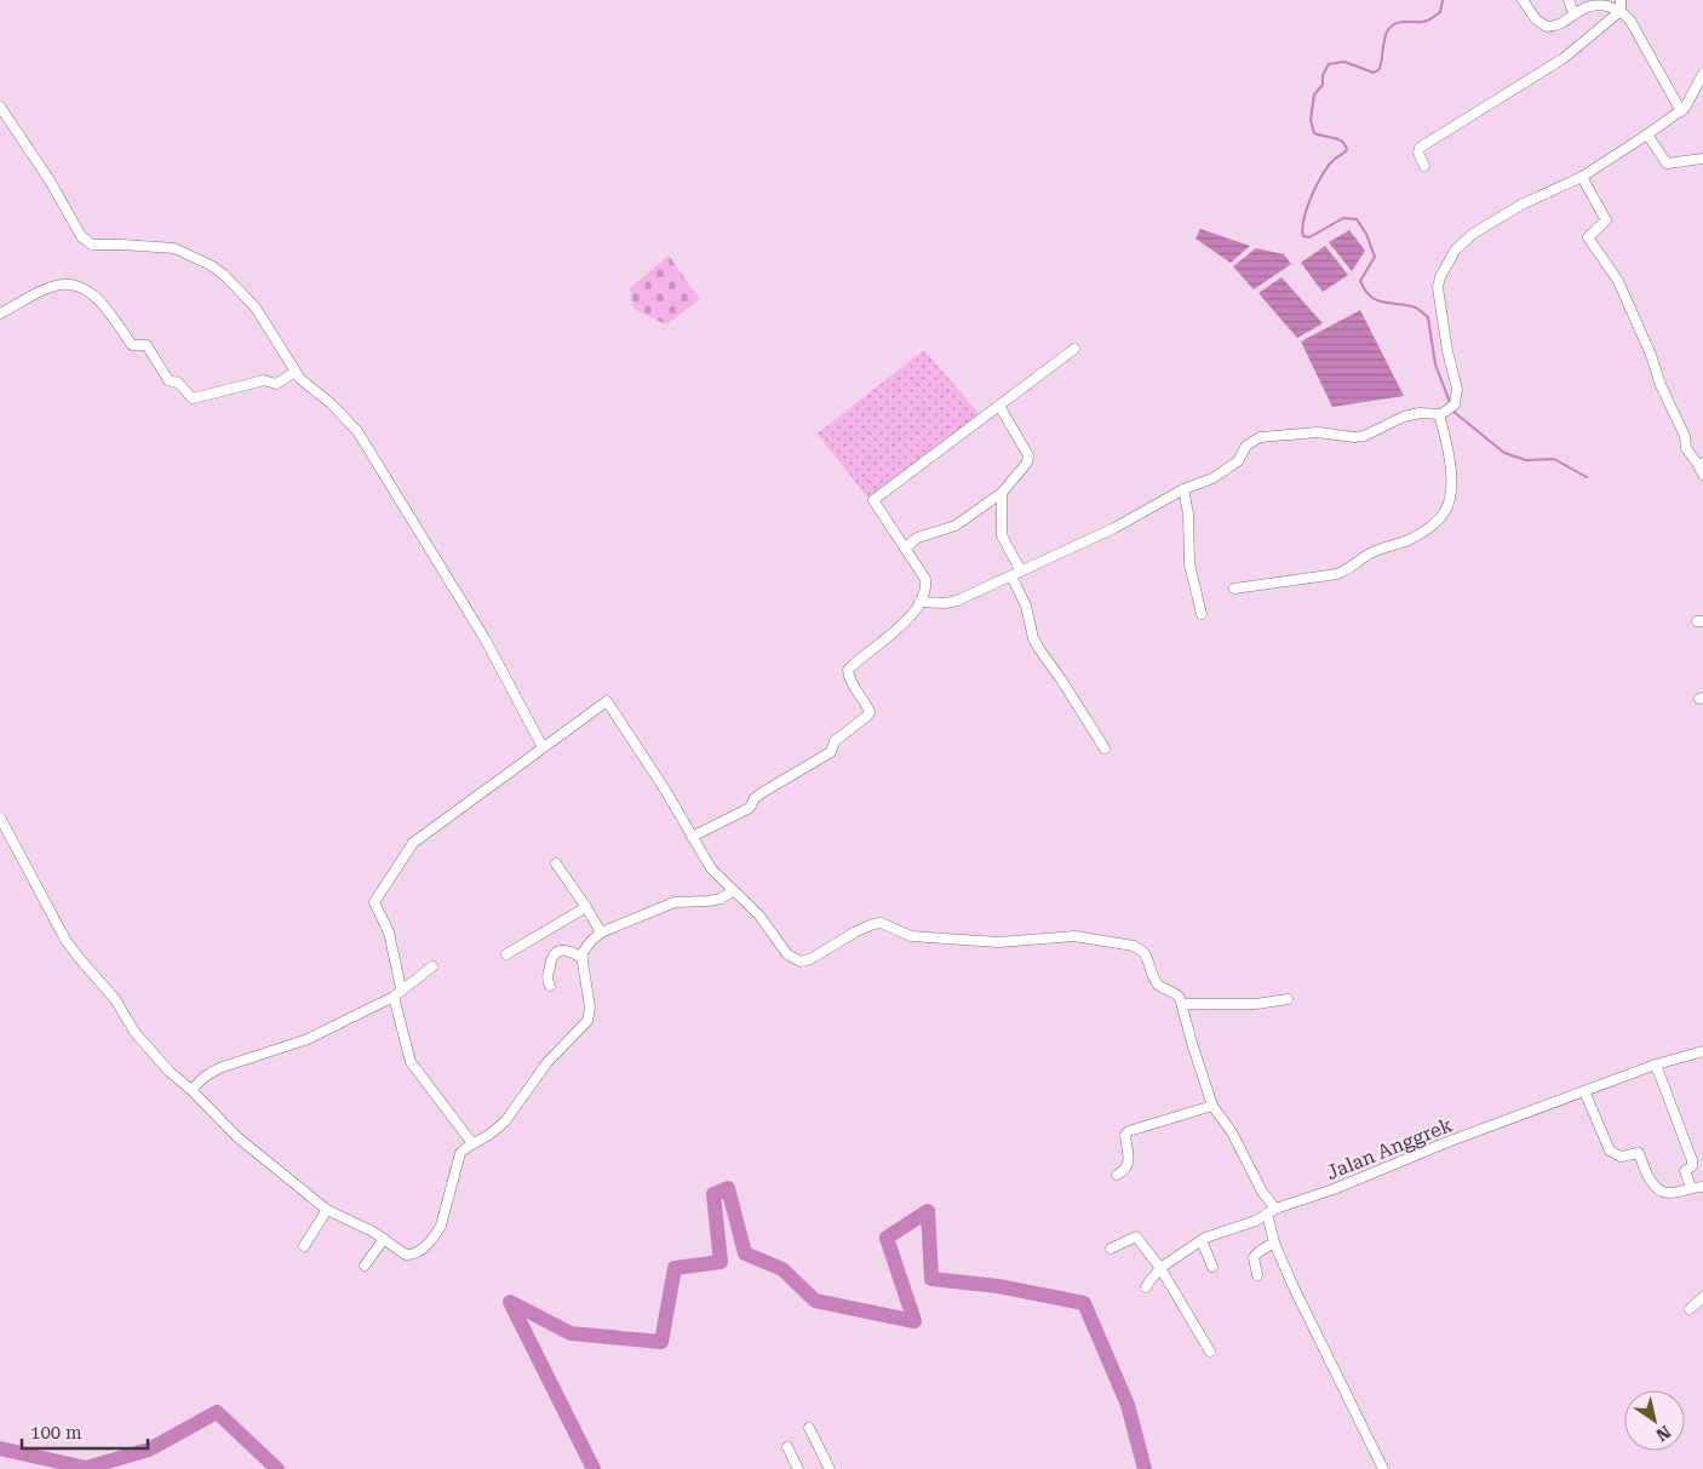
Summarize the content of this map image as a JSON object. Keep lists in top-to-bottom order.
{
  "streets": {
    "street": ["Jalan Anggrek"]
  },
  "scale_bar": "100 m",
  "north": "bottom right"
}
